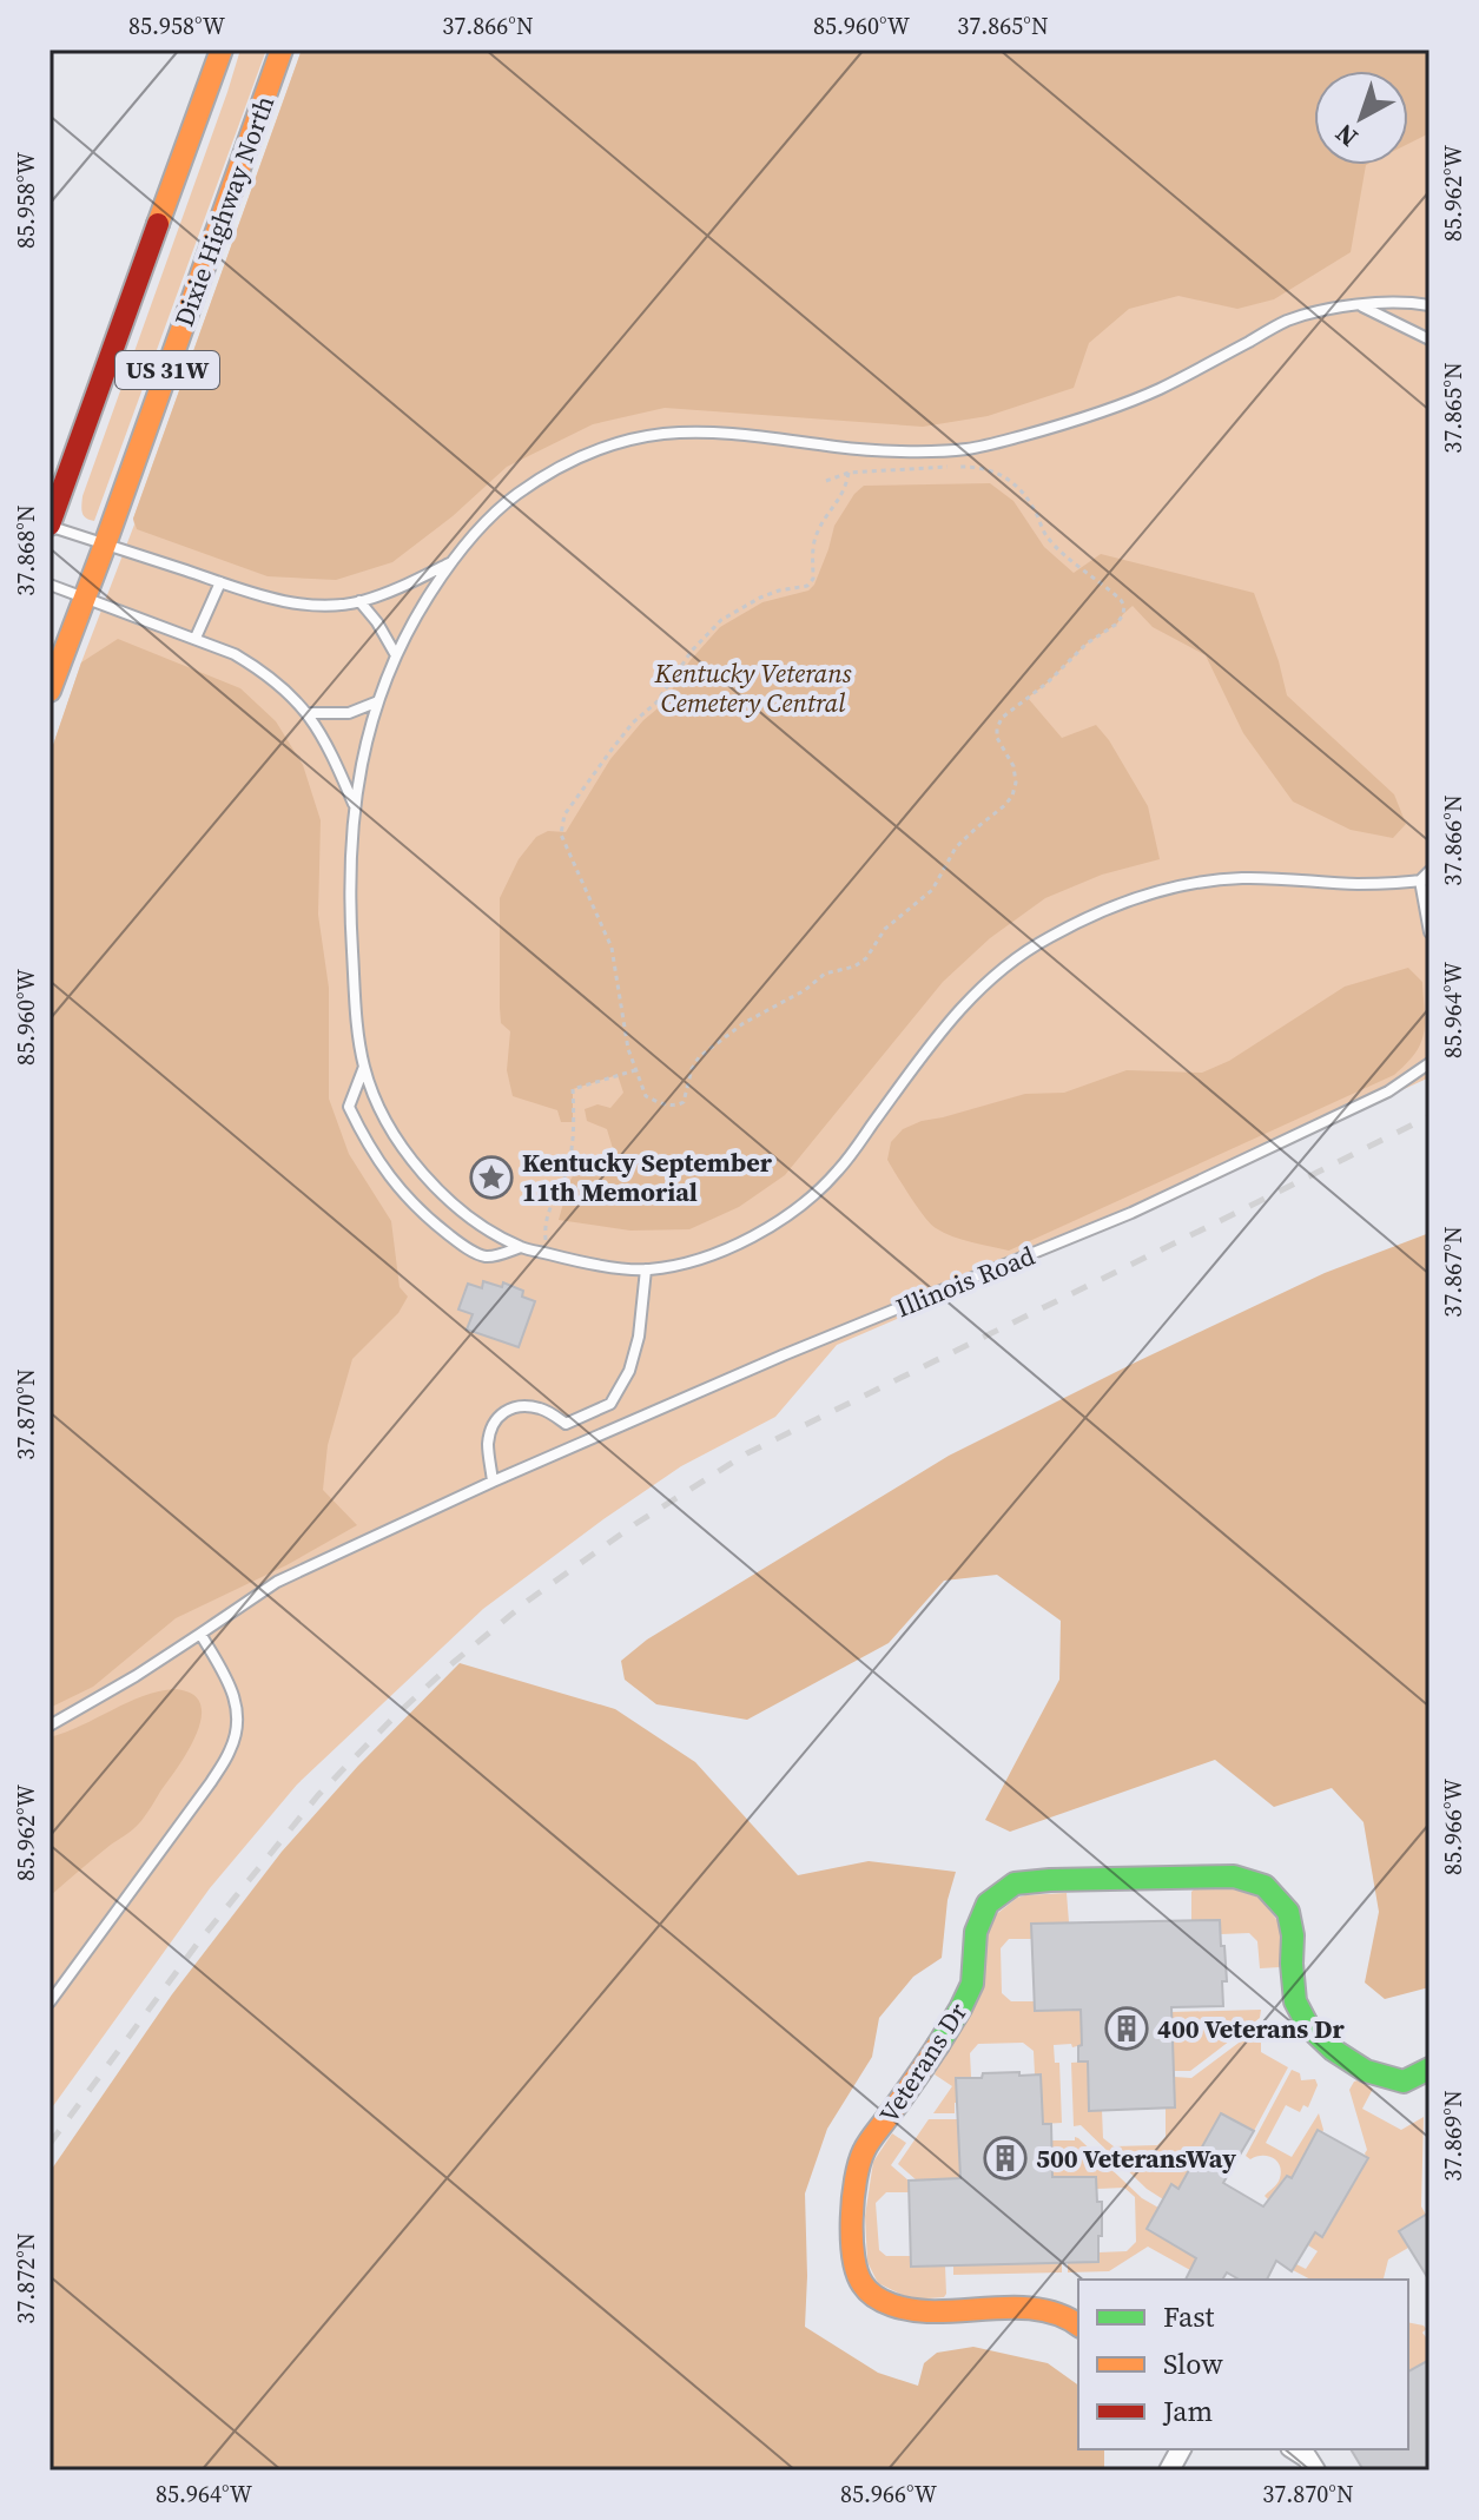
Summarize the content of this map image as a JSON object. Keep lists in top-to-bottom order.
{
  "streets": {
    "main road": ["Dixie Highway North", "US 31W", "Veterans Dr"],
    "lane": ["Illinois Road"]
  },
  "parks": ["Kentucky Veterans Cemetery Central"],
  "places": {
    "place": ["Kentucky September 11th Memorial"],
    "building": ["400 Veterans Dr", "500 VeteransWay"]
  },
  "legend": ["Fast", "Slow", "Jam"],
  "north": "bottom left",
  "coordinates": [
    "85.958°W",
    "37.866°N",
    "85.960°W",
    "37.865°N",
    "85.962°W",
    "37.868°N",
    "85.964°W",
    "37.867°N",
    "37.870°N",
    "85.966°W",
    "37.869°N",
    "37.872°N"
  ]
}
